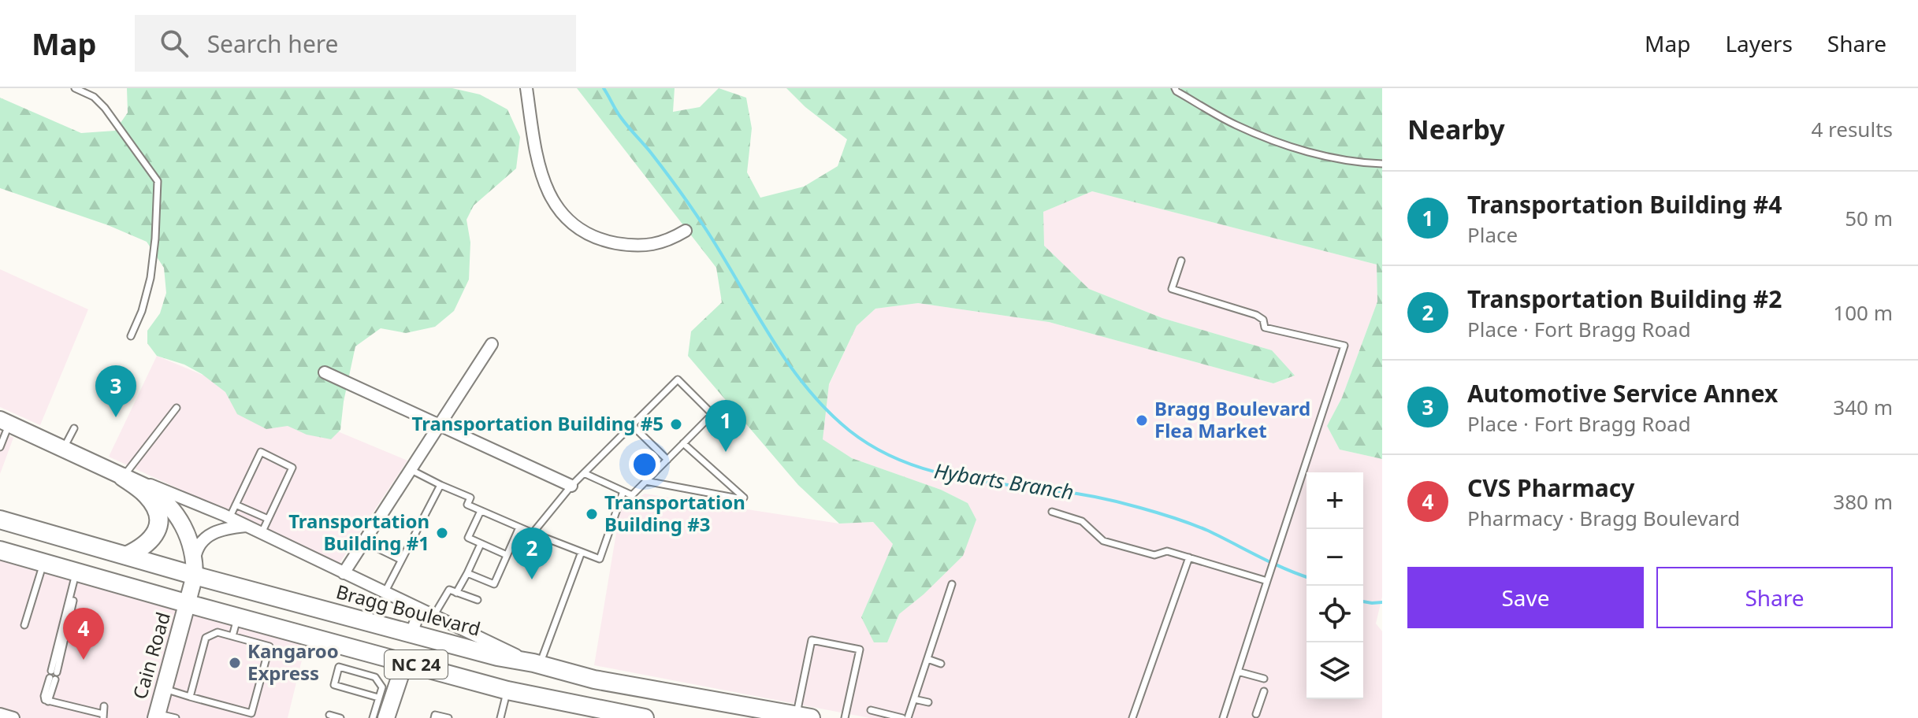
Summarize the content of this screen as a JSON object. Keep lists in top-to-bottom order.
{
  "streets": {
    "main road": ["Bragg Boulevard", "Cain Road", "NC 24"]
  },
  "crossings": [
    ["Bragg Boulevard", "Cain Road"],
    ["Cain Road", "NC 24"]
  ],
  "water": ["Hybarts Branch"],
  "places": [
    "Bragg Boulevard Flea Market",
    "Transportation Building #5",
    "Transportation Building #3",
    "Transportation Building #1",
    "Kangaroo Express"
  ],
  "page": {
    "header": "Map",
    "search": "Search here",
    "nav": ["Map", "Layers", "Share"],
    "heading": ["Nearby", "4 results"],
    "list": [
      {
        "mark": "1",
        "name": "Transportation Building #4",
        "note": "Place",
        "value": "50 m"
      },
      {
        "mark": "2",
        "name": "Transportation Building #2",
        "note": "Place · Fort Bragg Road",
        "value": "100 m"
      },
      {
        "mark": "3",
        "name": "Automotive Service Annex",
        "note": "Place · Fort Bragg Road",
        "value": "340 m"
      },
      {
        "mark": "4",
        "name": "CVS Pharmacy",
        "note": "Pharmacy · Bragg Boulevard",
        "value": "380 m"
      }
    ],
    "pins": [
      "3",
      "1",
      "2",
      "4"
    ],
    "map_buttons": ["+", "−"],
    "buttons": ["Save", "Share"]
  }
}
